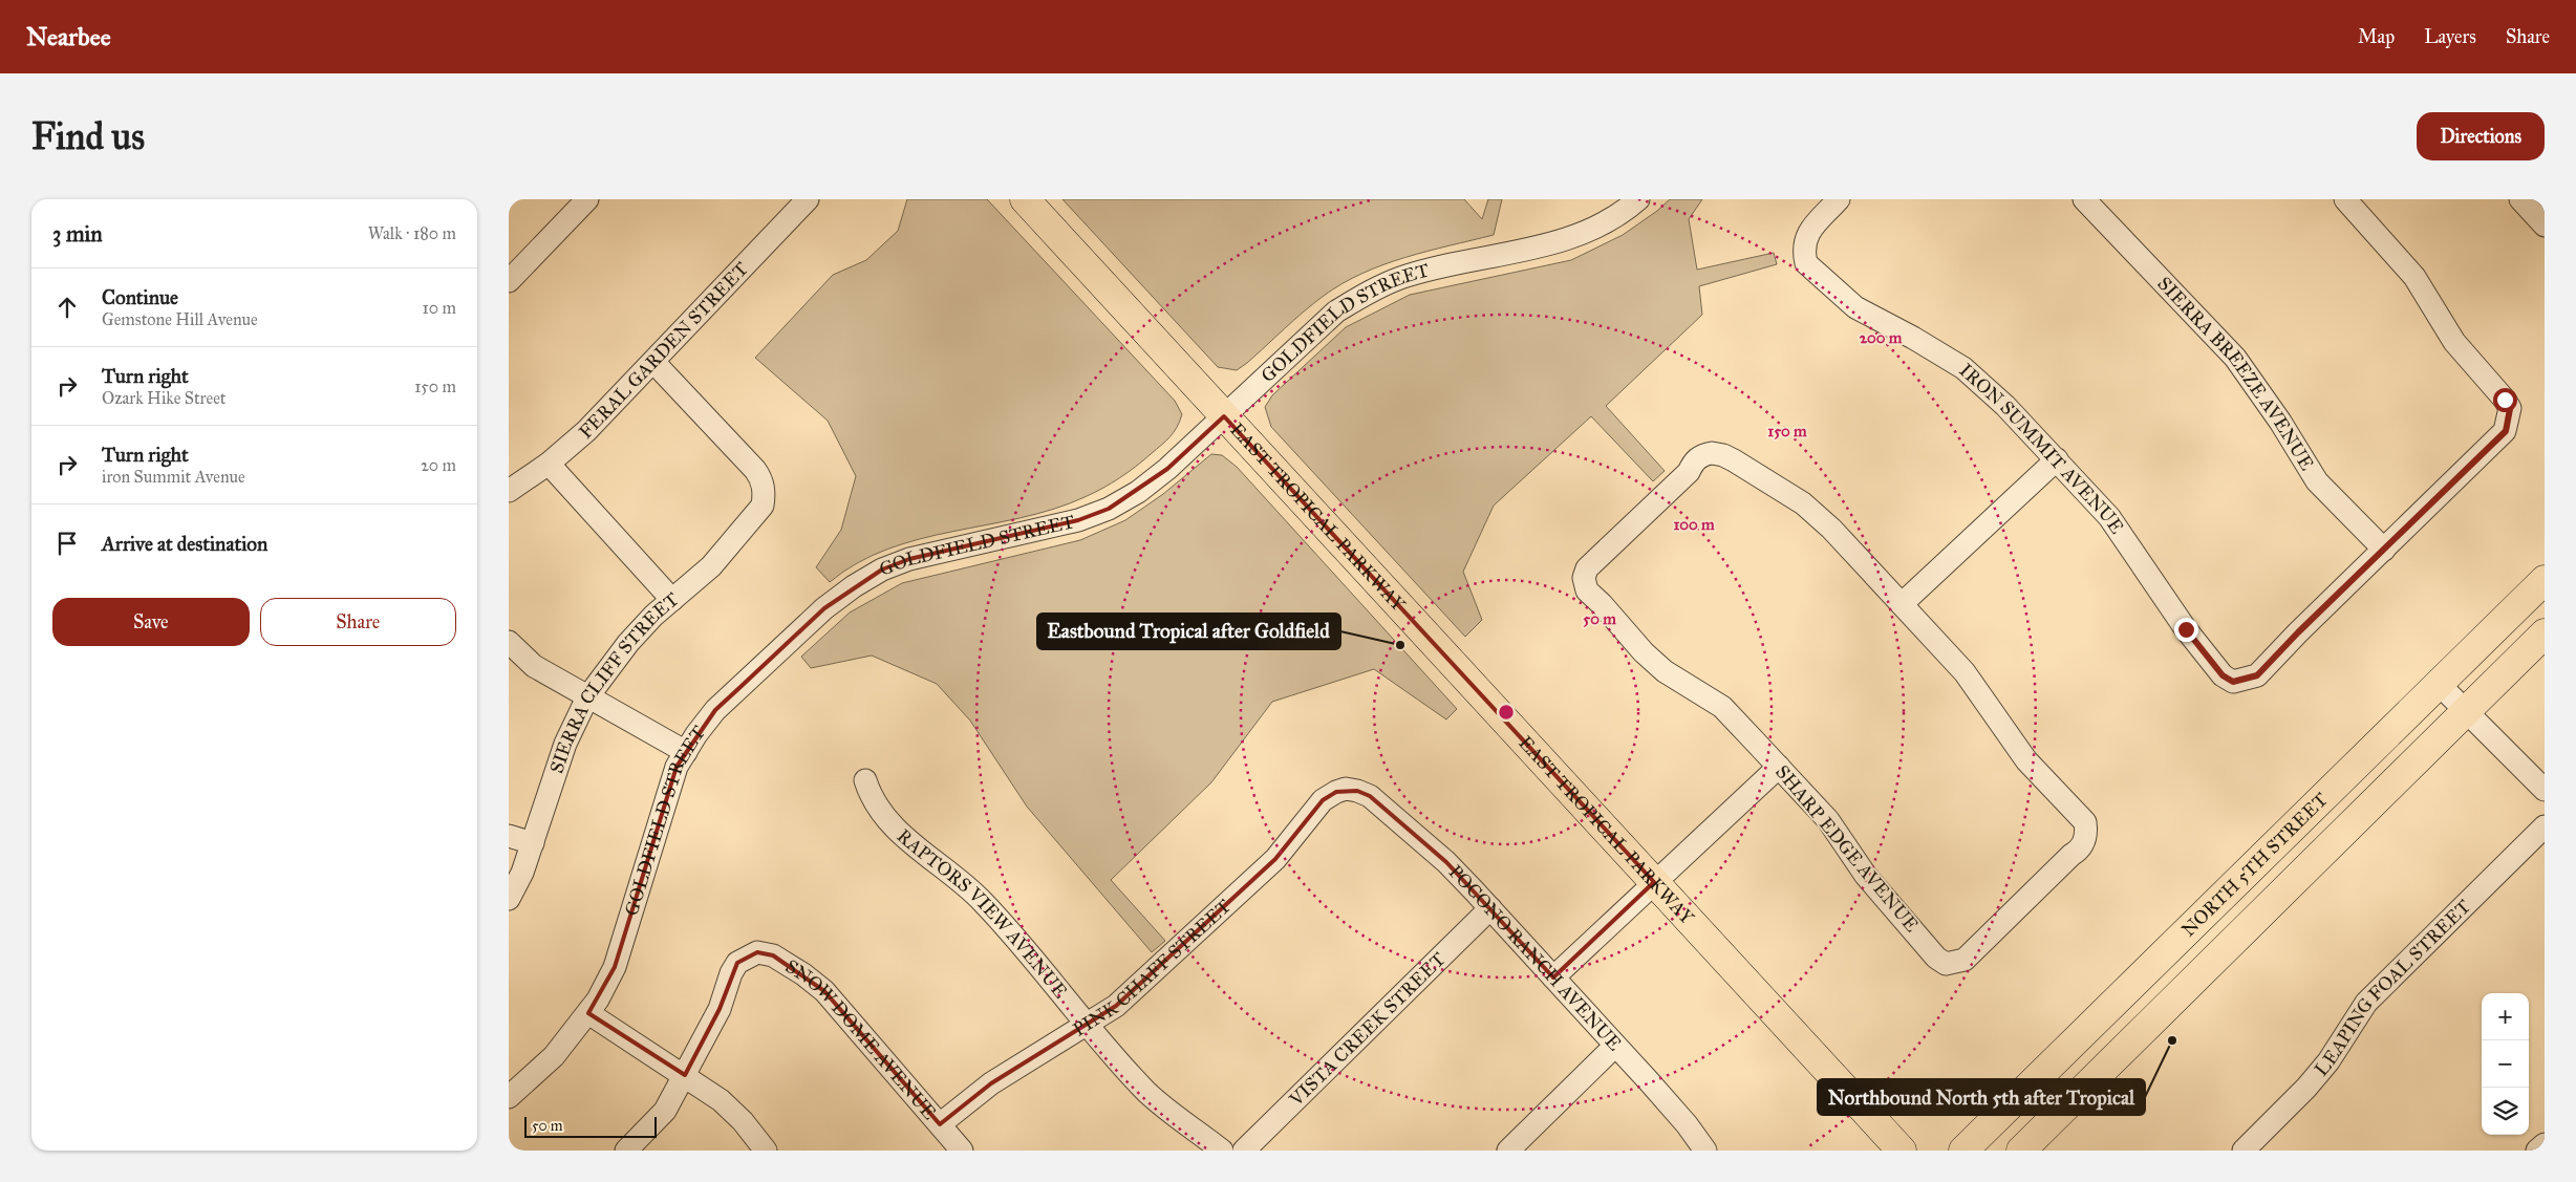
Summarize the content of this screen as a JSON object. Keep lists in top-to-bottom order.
{
  "streets": {
    "main road": ["EAST TROPICAL PARKWAY", "NORTH 5TH STREET"],
    "street": [
      "GOLDFIELD STREET",
      "FERAL GARDEN STREET",
      "SIERRA BREEZE AVENUE",
      "IRON SUMMIT AVENUE",
      "SIERRA CLIFF STREET",
      "SHARP EDGE AVENUE",
      "RAPTORS VIEW AVENUE",
      "POCONO RANCH AVENUE",
      "PINK CHAFF STREET",
      "LEAPING FOAL STREET",
      "VISTA CREEK STREET",
      "SNOW DOME AVENUE"
    ]
  },
  "crossings": [
    ["GOLDFIELD STREET", "EAST TROPICAL PARKWAY"],
    ["FERAL GARDEN STREET", "SIERRA CLIFF STREET"],
    ["SIERRA BREEZE AVENUE", "IRON SUMMIT AVENUE"],
    ["RAPTORS VIEW AVENUE", "PINK CHAFF STREET"],
    ["POCONO RANCH AVENUE", "PINK CHAFF STREET"],
    ["POCONO RANCH AVENUE", "VISTA CREEK STREET"],
    ["PINK CHAFF STREET", "SNOW DOME AVENUE"]
  ],
  "places": ["Eastbound Tropical after Goldfield", "Northbound North 5th after Tropical"],
  "scale_bar": "50 m",
  "page": {
    "header": "Nearbee",
    "nav": ["Map", "Layers", "Share"],
    "buttons": [
      "Directions",
      ["Save", "Share"]
    ],
    "title": "Find us",
    "heading": ["3 min", "Walk · 180 m"],
    "list": [
      ["Continue", "Gemstone Hill Avenue", "10 m"],
      ["Turn right", "Ozark Hike Street", "150 m"],
      ["Turn right", "iron Summit Avenue", "20 m"],
      "Arrive at destination"
    ],
    "map_buttons": ["+", "−"],
    "scale": "50 m"
  },
  "rings": [
    "200 m",
    "150 m",
    "100 m",
    "50 m"
  ]
}
